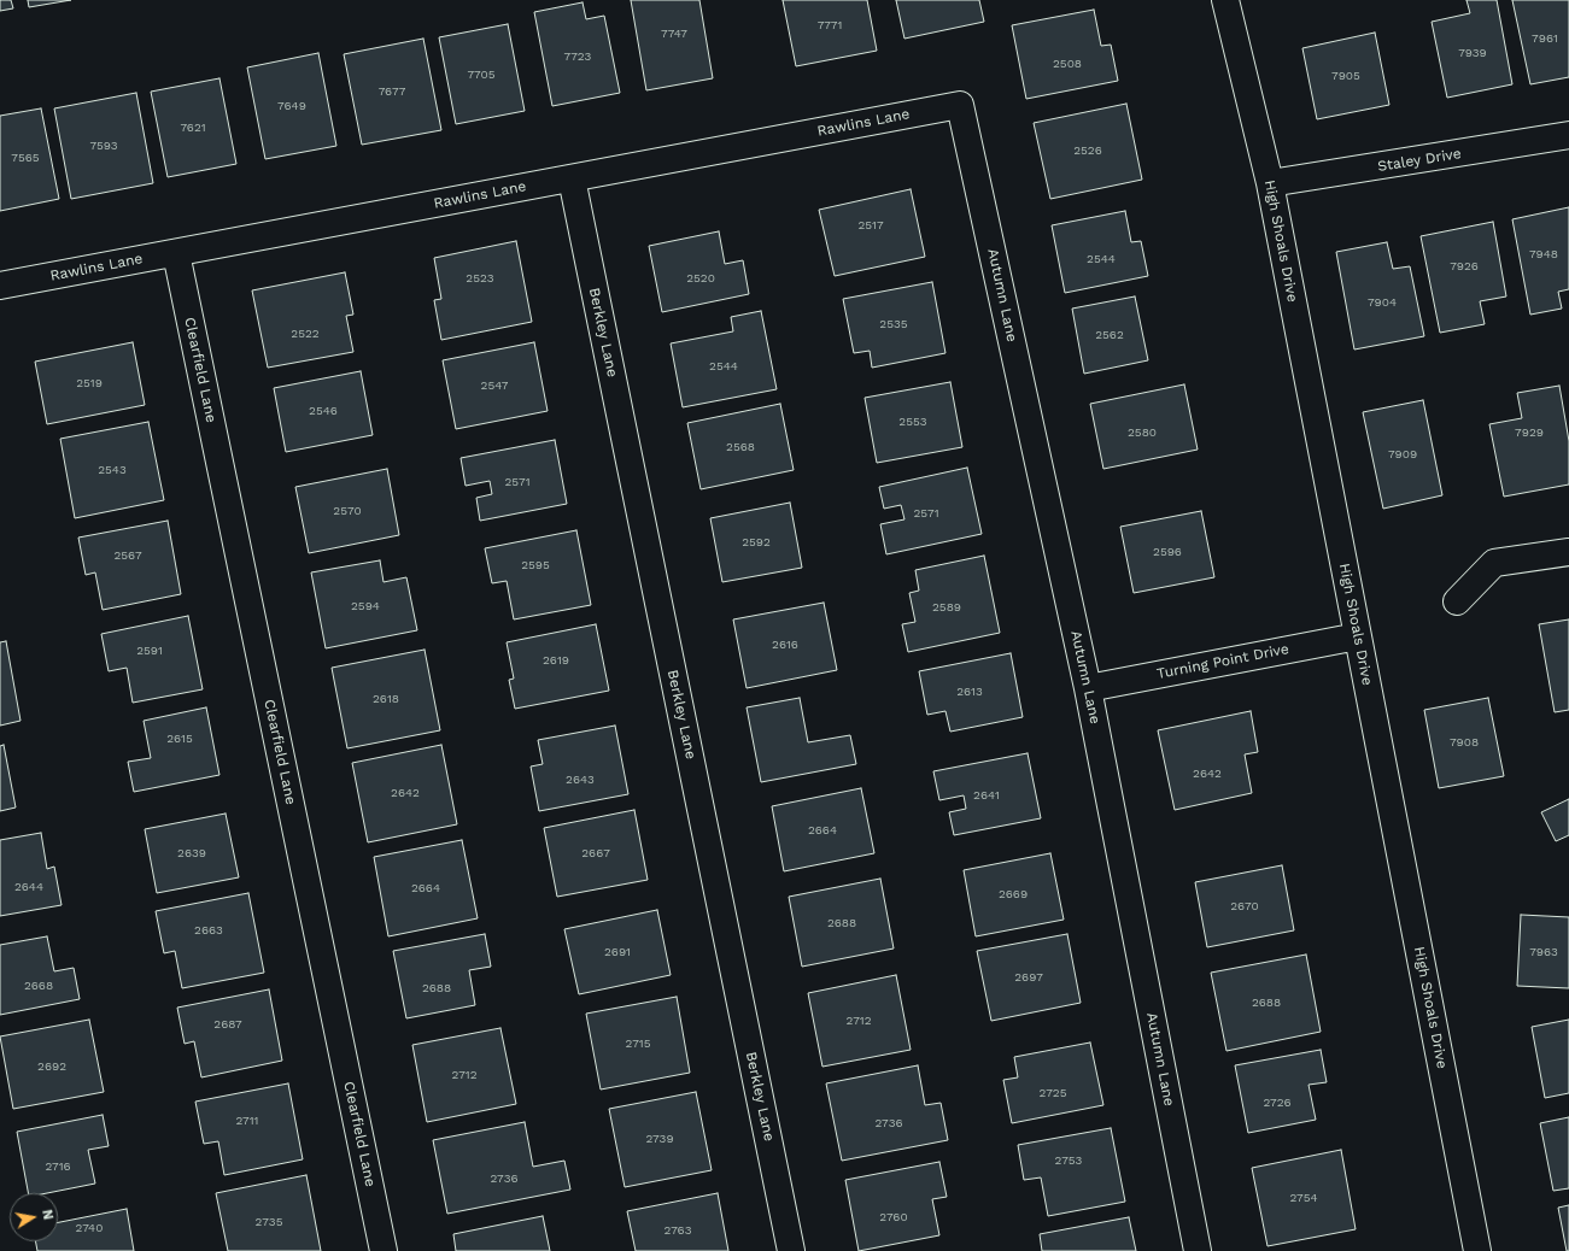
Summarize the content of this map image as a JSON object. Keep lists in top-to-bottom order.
{
  "streets": {
    "street": [
      "Rawlins Lane",
      "Staley Drive",
      "High Shoals Drive",
      "Autumn Lane",
      "Berkley Lane",
      "Clearfield Lane",
      "Turning Point Drive"
    ]
  },
  "crossings": [
    ["Rawlins Lane", "Autumn Lane"],
    ["Rawlins Lane", "Berkley Lane"],
    ["Rawlins Lane", "Clearfield Lane"],
    ["Staley Drive", "High Shoals Drive"],
    ["High Shoals Drive", "Turning Point Drive"],
    ["Autumn Lane", "Turning Point Drive"]
  ],
  "house_numbers": [
    "7771",
    "7747",
    "7961",
    "7939",
    "7723",
    "2508",
    "7705",
    "7905",
    "7677",
    "7649",
    "7621",
    "7593",
    "2526",
    "7565",
    "2517",
    "7948",
    "2544",
    "7926",
    "2523",
    "2520",
    "7904",
    "2535",
    "2522",
    "2562",
    "2544",
    "2519",
    "2547",
    "2546",
    "2553",
    "2580",
    "7929",
    "2568",
    "7909",
    "2543",
    "2571",
    "2570",
    "2571",
    "2592",
    "2596",
    "2567",
    "2595",
    "2594",
    "2589",
    "2616",
    "2591",
    "2619",
    "2613",
    "2618",
    "2615",
    "7908",
    "2642",
    "2643",
    "2642",
    "2641",
    "2664",
    "2639",
    "2667",
    "2644",
    "2664",
    "2669",
    "2670",
    "2688",
    "2663",
    "2691",
    "7963",
    "2697",
    "2668",
    "2688",
    "2688",
    "2712",
    "2687",
    "2715",
    "2692",
    "2712",
    "2725",
    "2726",
    "2711",
    "2736",
    "2739",
    "2753",
    "2716",
    "2736",
    "2754",
    "2760",
    "2735",
    "2740",
    "2763"
  ],
  "north": "right"
}
